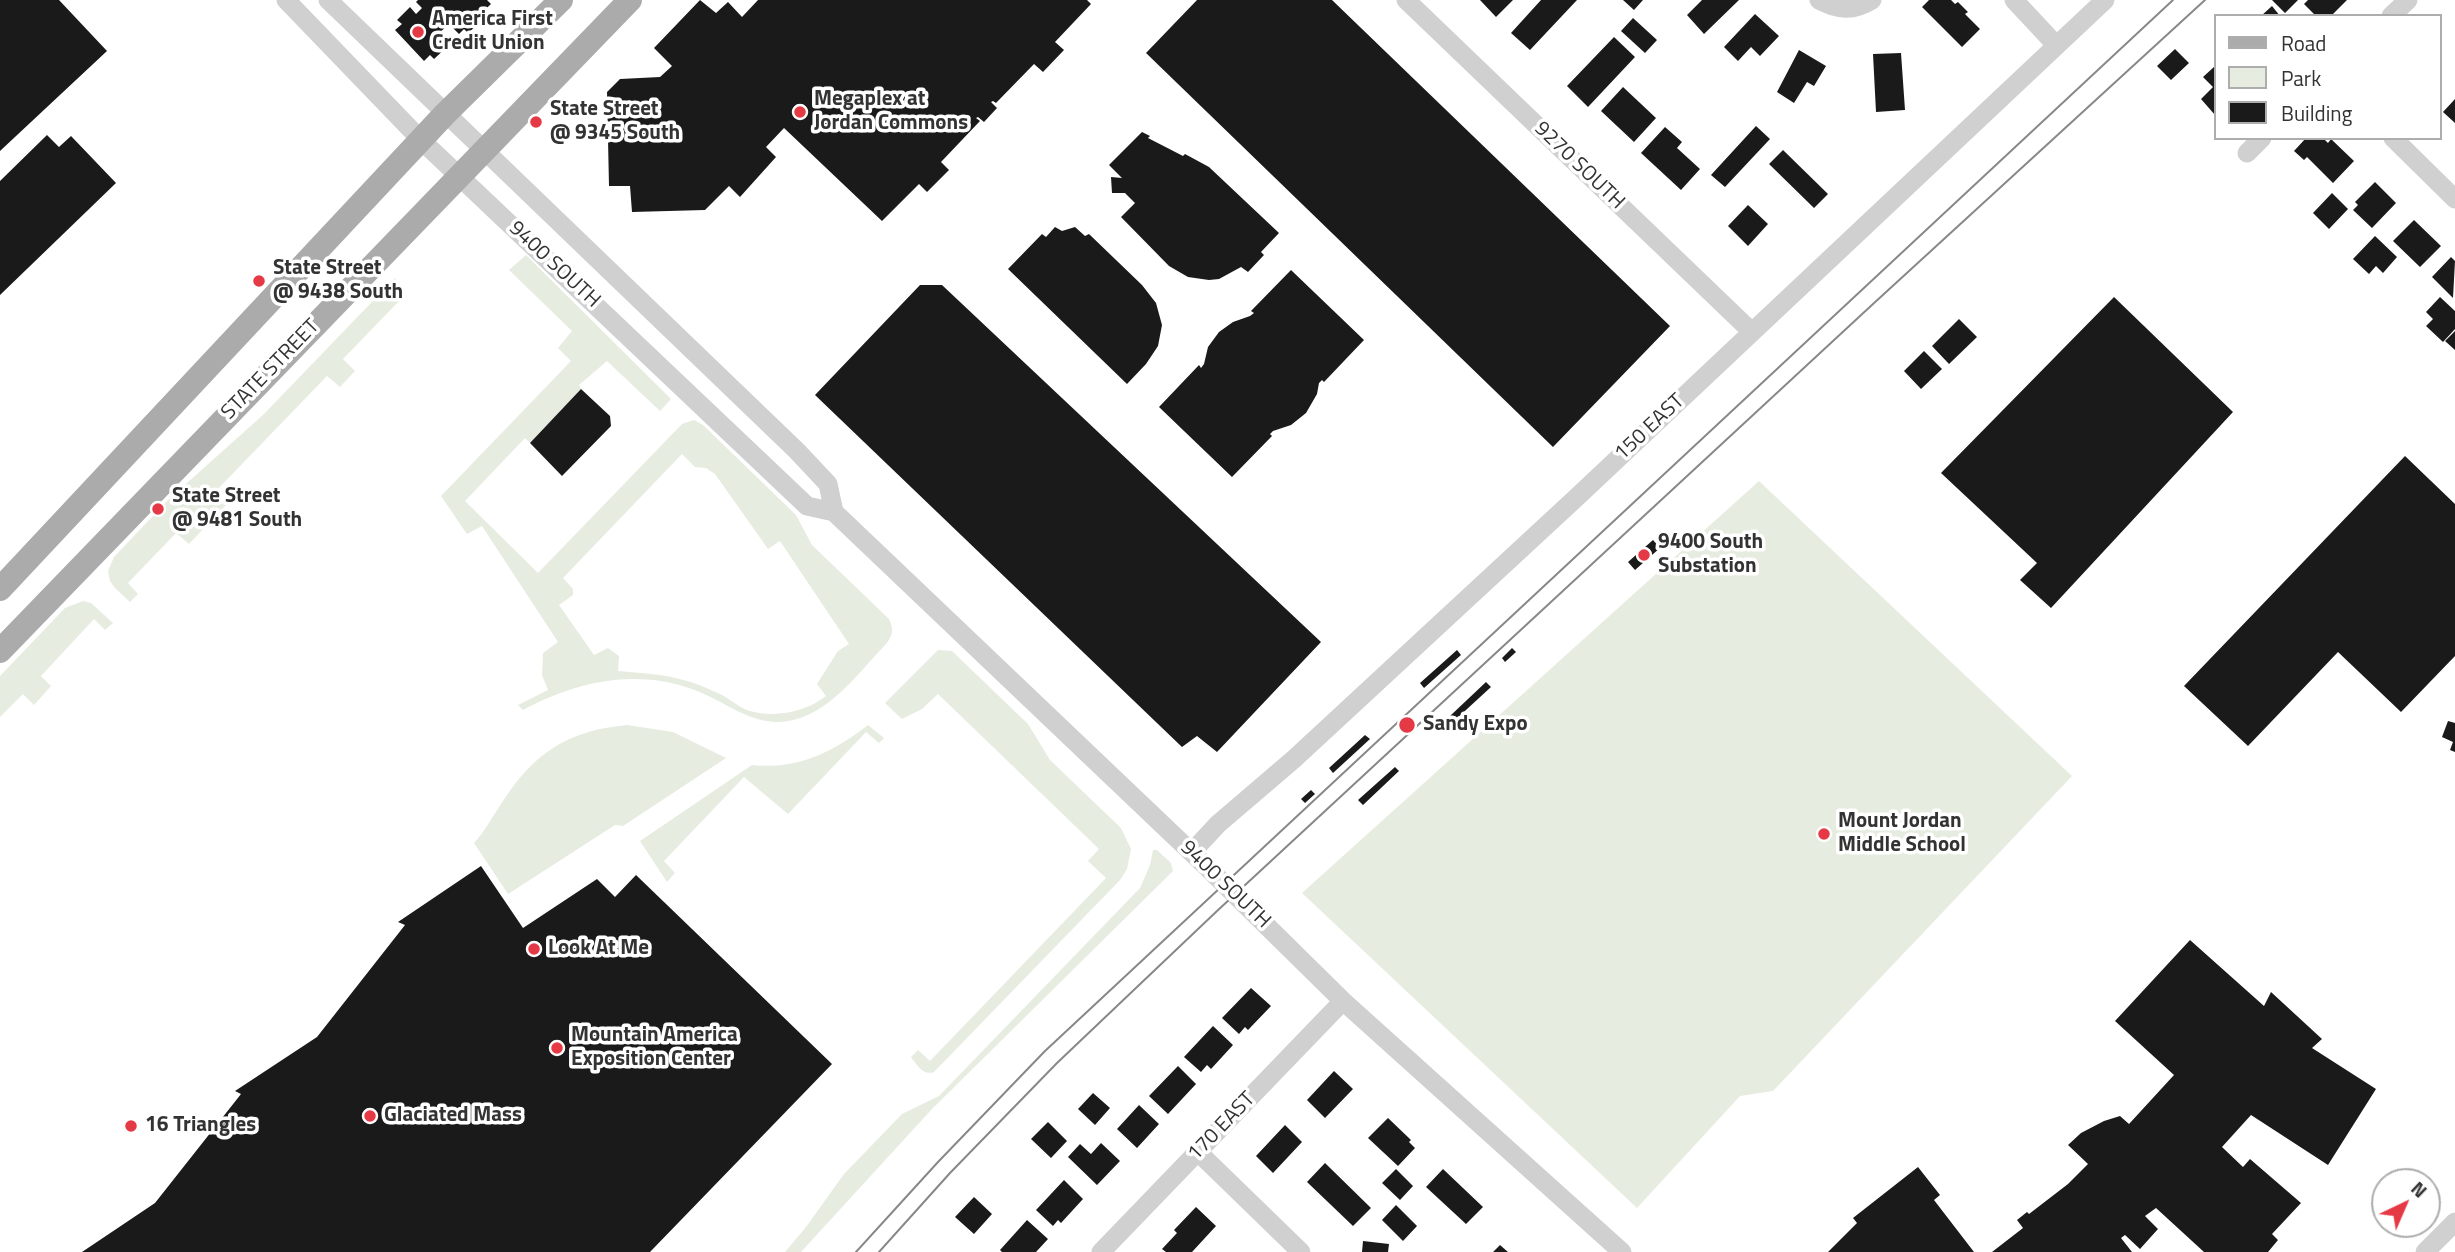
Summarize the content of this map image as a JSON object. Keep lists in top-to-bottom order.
{
  "streets": {
    "main road": ["STATE STREET"],
    "street": [
      "9270 SOUTH",
      "9400 SOUTH",
      "150 EAST",
      "170 EAST"
    ]
  },
  "crossings": [
    ["9270 SOUTH", "150 EAST"],
    ["9400 SOUTH", "STATE STREET"],
    ["9400 SOUTH", "150 EAST"],
    ["9400 SOUTH", "170 EAST"]
  ],
  "places": [
    "America First Credit Union",
    "Megaplex at Jordan Commons",
    "State Street @ 9345 South",
    "State Street @ 9438 South",
    "State Street @ 9481 South",
    "9400 South Substation",
    "Sandy Expo",
    "Mount Jordan Middle School",
    "Look At Me",
    "Mountain America Exposition Center",
    "Glaciated Mass",
    "16 Triangles"
  ],
  "legend": ["Road", "Park", "Building"],
  "north": "top right"
}
